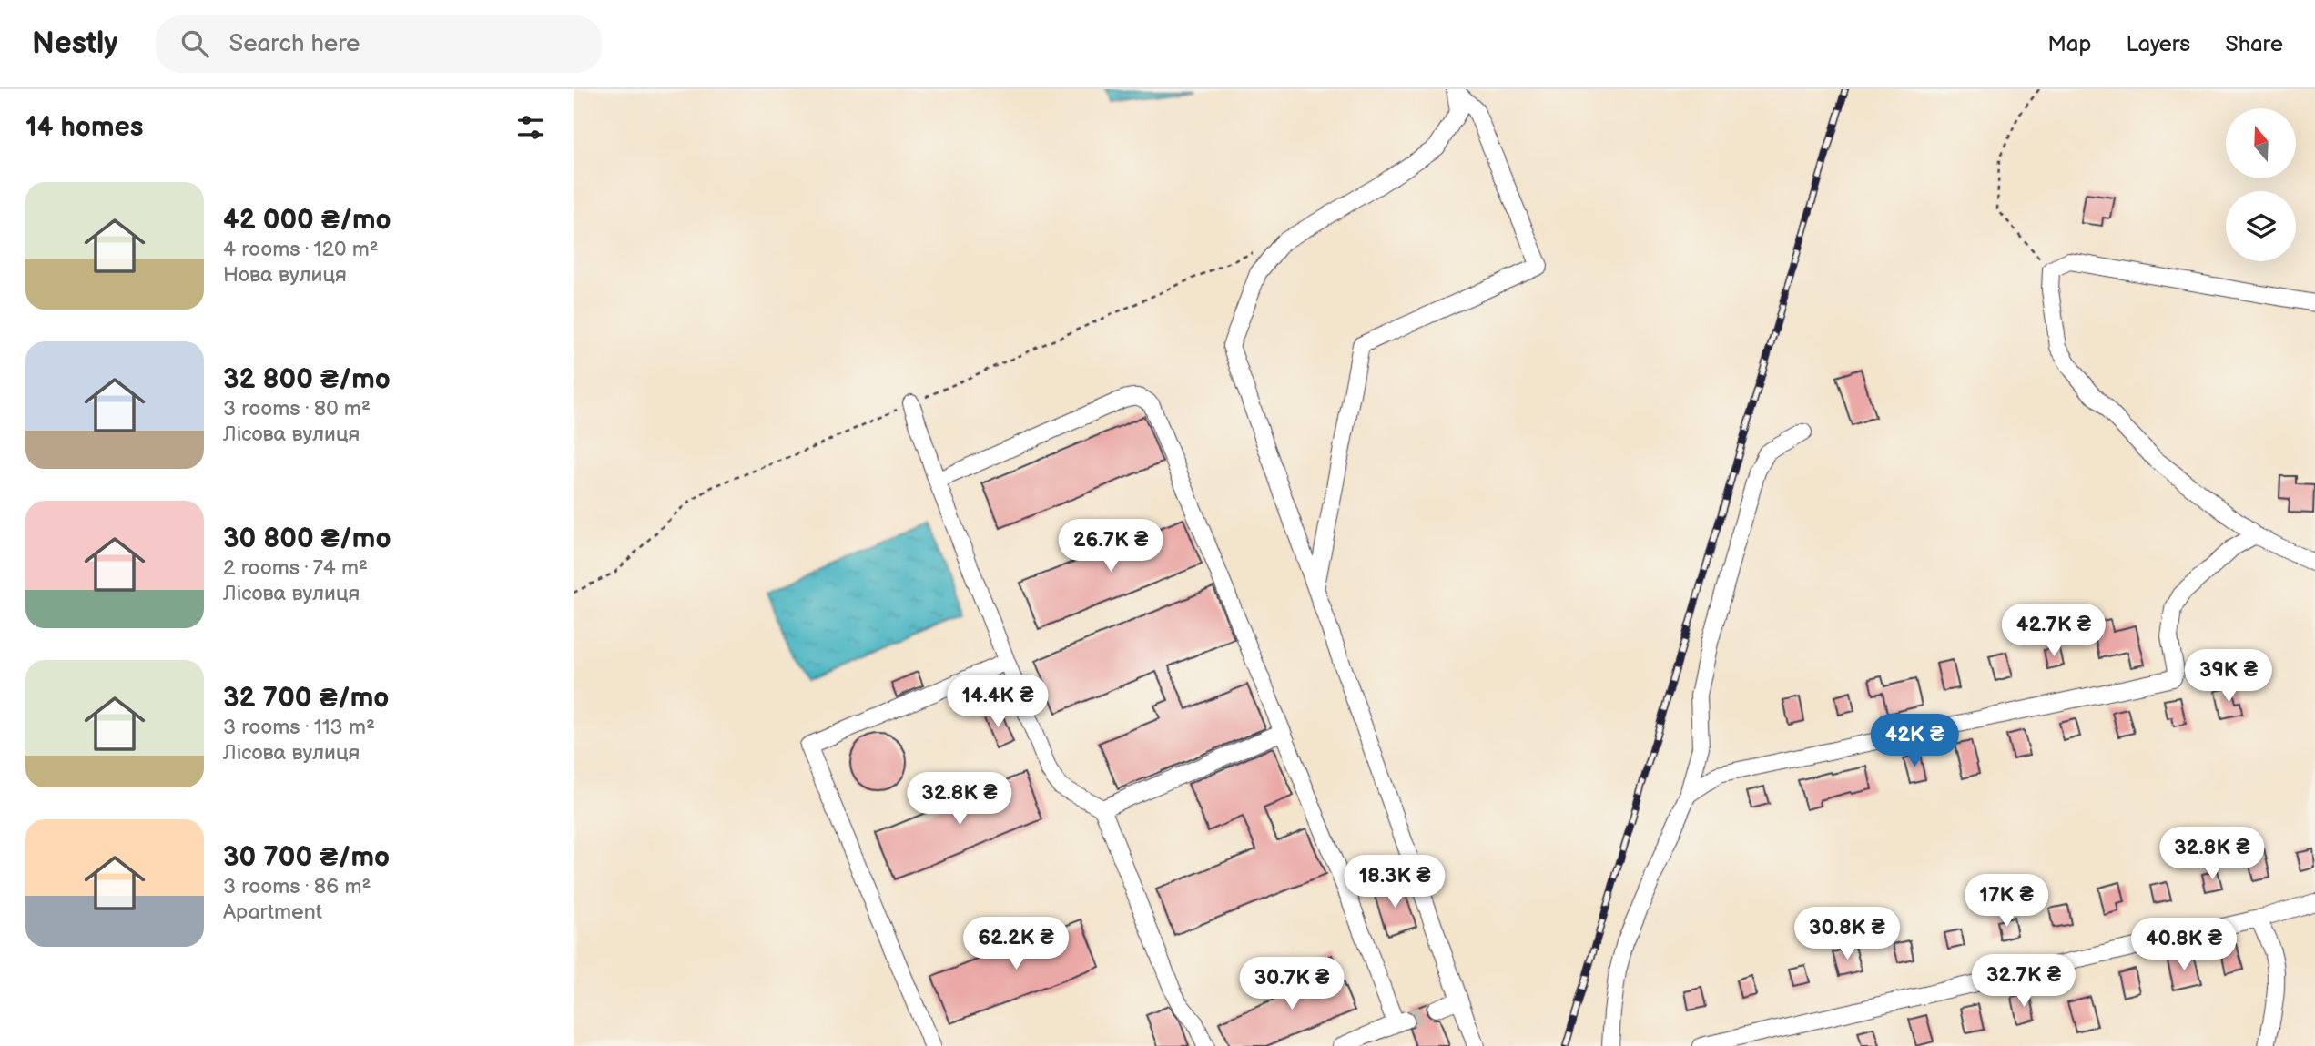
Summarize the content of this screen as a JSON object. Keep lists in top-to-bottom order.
{
  "north": "top",
  "page": {
    "header": "Nestly",
    "search": "Search here",
    "nav": ["Map", "Layers", "Share"],
    "heading": "14 homes",
    "list": [
      {
        "name": "42 000 ₴/mo",
        "note": "4 rooms · 120 m² · Нова вулиця"
      },
      {
        "name": "32 800 ₴/mo",
        "note": "3 rooms · 80 m² · Лісова вулиця"
      },
      {
        "name": "30 800 ₴/mo",
        "note": "2 rooms · 74 m² · Лісова вулиця"
      },
      {
        "name": "32 700 ₴/mo",
        "note": "3 rooms · 113 m² · Лісова вулиця"
      },
      {
        "name": "30 700 ₴/mo",
        "note": "3 rooms · 86 m² · Apartment"
      }
    ],
    "price": [
      "26.7K ₴",
      "42.7K ₴",
      "39K ₴",
      "14.4K ₴",
      "42K ₴",
      "32.8K ₴",
      "32.8K ₴",
      "18.3K ₴",
      "17K ₴",
      "30.8K ₴",
      "62.2K ₴",
      "40.8K ₴",
      "32.7K ₴",
      "30.7K ₴"
    ]
  }
}
